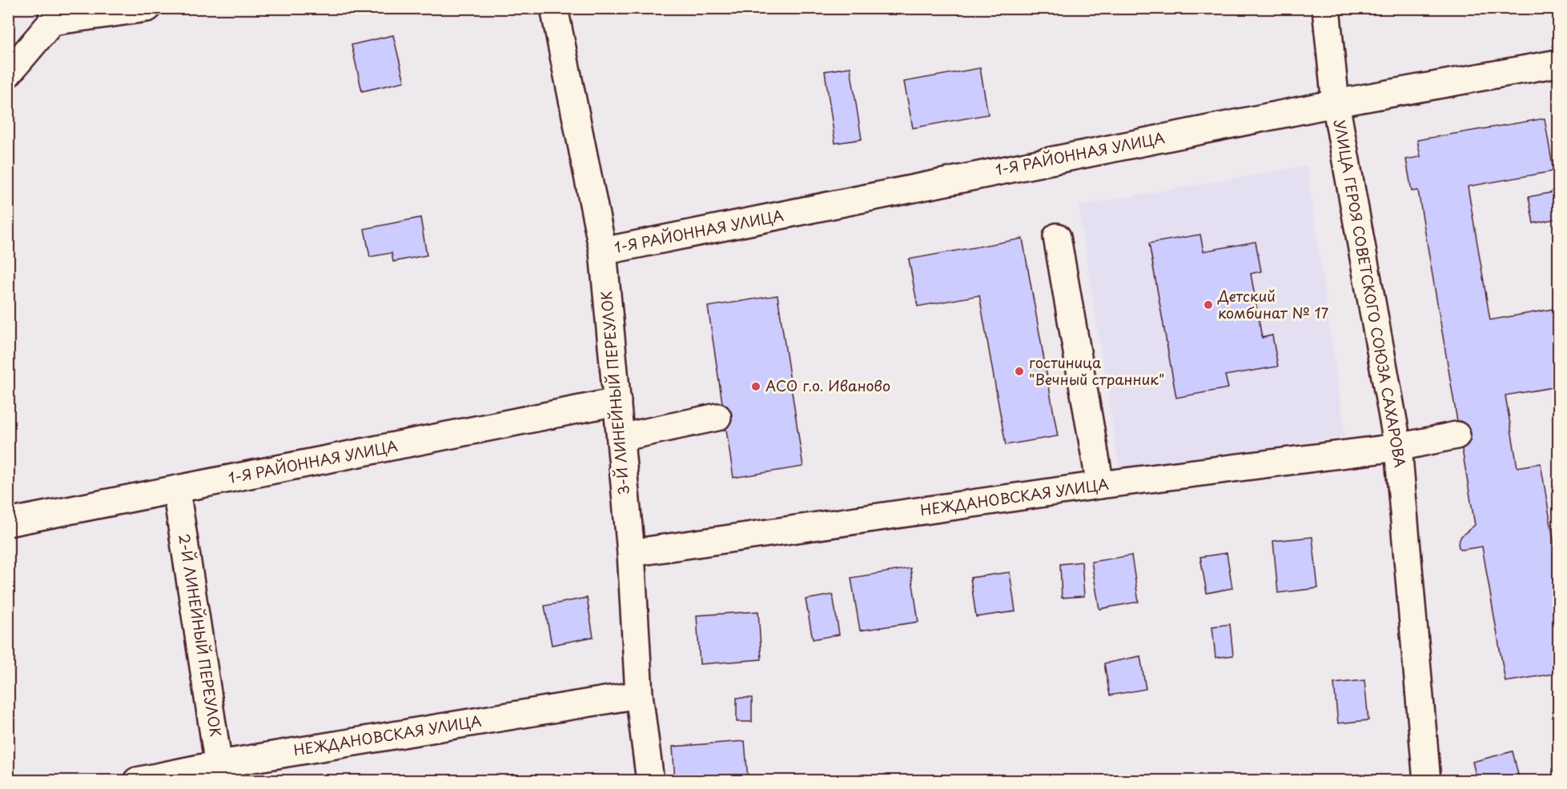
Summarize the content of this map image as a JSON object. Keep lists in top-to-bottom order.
{
  "streets": {
    "street": [
      "1-Я РАЙОННАЯ УЛИЦА",
      "УЛИЦА ГЕРОЯ СОВЕТСКОГО СОЮЗА САХАРОВА",
      "3-Й ЛИНЕЙНЫЙ ПЕРЕУЛОК",
      "НЕЖДАНОВСКАЯ УЛИЦА",
      "2-Й ЛИНЕЙНЫЙ ПЕРЕУЛОК"
    ]
  },
  "crossings": [
    ["1-Я РАЙОННАЯ УЛИЦА", "УЛИЦА ГЕРОЯ СОВЕТСКОГО СОЮЗА САХАРОВА"],
    ["1-Я РАЙОННАЯ УЛИЦА", "3-Й ЛИНЕЙНЫЙ ПЕРЕУЛОК"],
    ["1-Я РАЙОННАЯ УЛИЦА", "2-Й ЛИНЕЙНЫЙ ПЕРЕУЛОК"],
    ["УЛИЦА ГЕРОЯ СОВЕТСКОГО СОЮЗА САХАРОВА", "НЕЖДАНОВСКАЯ УЛИЦА"],
    ["3-Й ЛИНЕЙНЫЙ ПЕРЕУЛОК", "НЕЖДАНОВСКАЯ УЛИЦА"],
    ["НЕЖДАНОВСКАЯ УЛИЦА", "2-Й ЛИНЕЙНЫЙ ПЕРЕУЛОК"]
  ],
  "places": ["Детский комбинат № 17", "гостиница \"Вечный странник\"", "АСО г.о. Иваново"]
}
